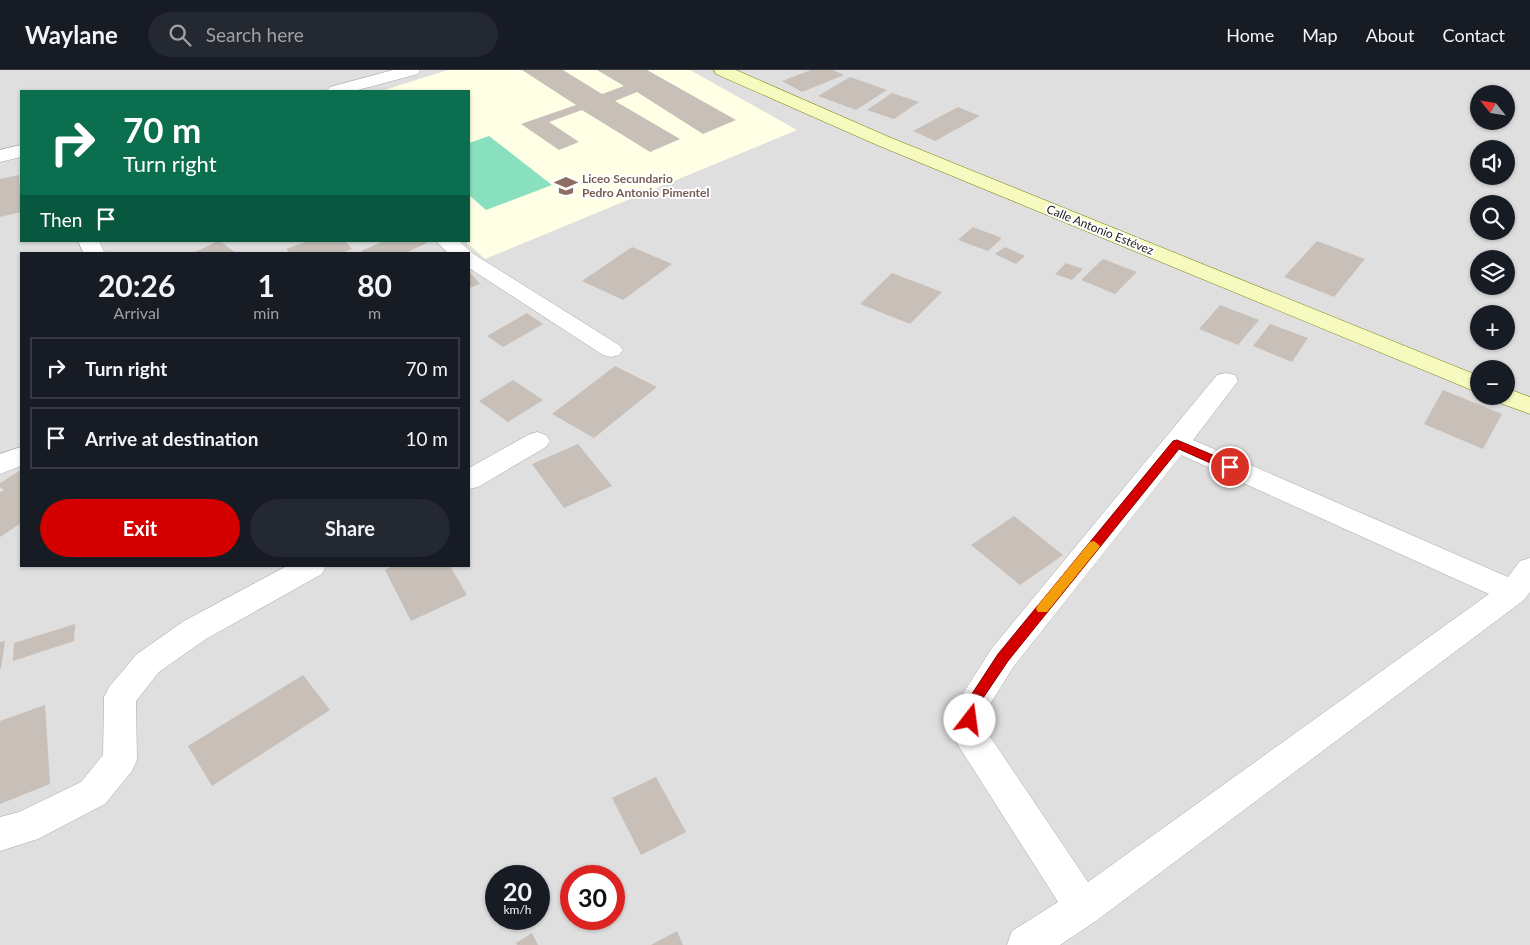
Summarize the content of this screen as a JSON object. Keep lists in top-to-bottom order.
{
  "streets": {
    "street": ["Calle Antonio Estévez"]
  },
  "places": {
    "school or university": ["Liceo Secundario Pedro Antonio Pimentel"]
  },
  "north": "top left",
  "page": {
    "header": "Waylane",
    "search": "Search here",
    "nav": [
      "Home",
      "Map",
      "About",
      "Contact"
    ],
    "map_buttons": ["+", "−"],
    "turn": ["70 m", "Turn right"],
    "then": "Then",
    "eta": [
      "20:26",
      "Arrival",
      "1",
      "min",
      "80",
      "m"
    ],
    "list": [
      {
        "name": "Turn right",
        "value": "70 m"
      },
      {
        "name": "Arrive at destination",
        "value": "10 m"
      }
    ],
    "buttons": ["Exit", "Share"],
    "speed": "20 km/h",
    "limit": "30"
  }
}
